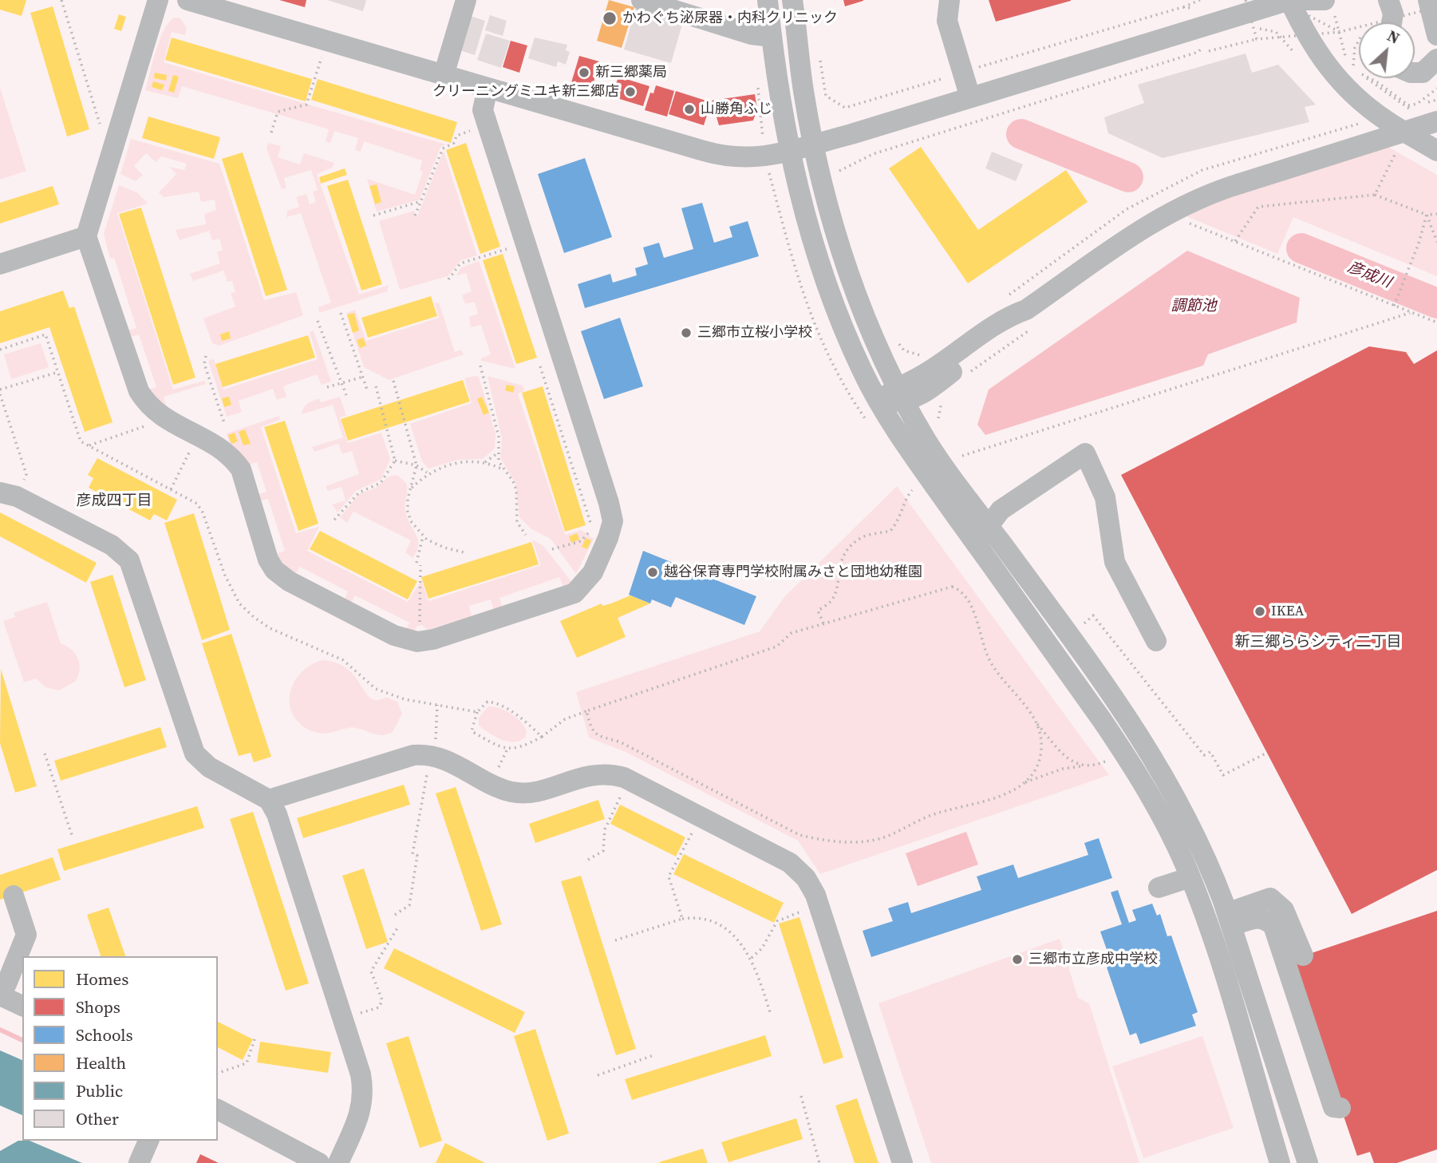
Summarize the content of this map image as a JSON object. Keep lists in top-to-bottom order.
{
  "districts": ["彦成四丁目", "新三郷ららシティ二丁目"],
  "water": ["彦成川", "調節池"],
  "places": [
    "かわぐち泌尿器・内科クリニック",
    "新三郷薬局",
    "クリーニングミユキ新三郷店",
    "山勝角ふじ",
    "三郷市立桜小学校",
    "越谷保育専門学校附属みさと団地幼稚園",
    "IKEA",
    "三郷市立彦成中学校"
  ],
  "legend": [
    "Homes",
    "Shops",
    "Schools",
    "Health",
    "Public",
    "Other"
  ],
  "north": "top right"
}
